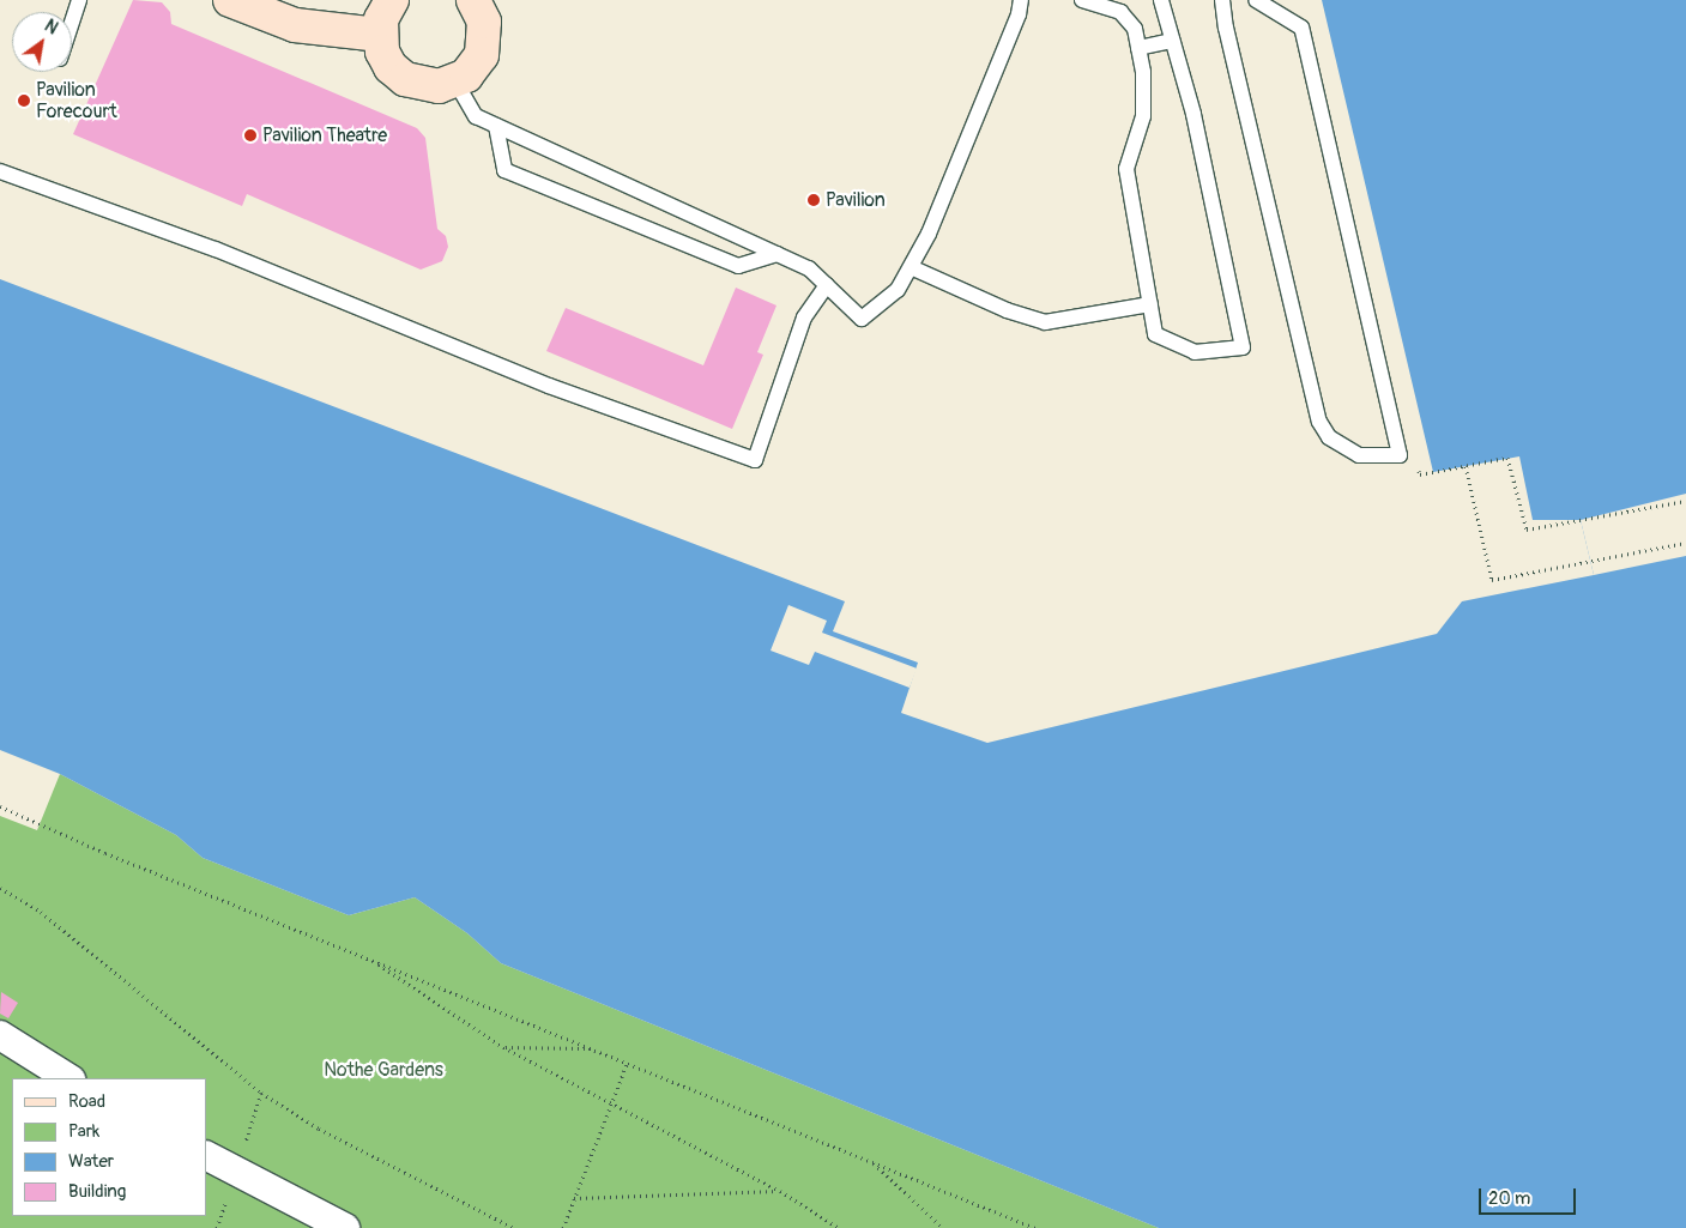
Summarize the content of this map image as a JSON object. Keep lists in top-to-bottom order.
{
  "parks": ["Nothe Gardens"],
  "places": ["Pavilion Forecourt", "Pavilion Theatre", "Pavilion"],
  "legend": [
    "Road",
    "Park",
    "Water",
    "Building"
  ],
  "scale_bar": "20 m",
  "north": "top right"
}
